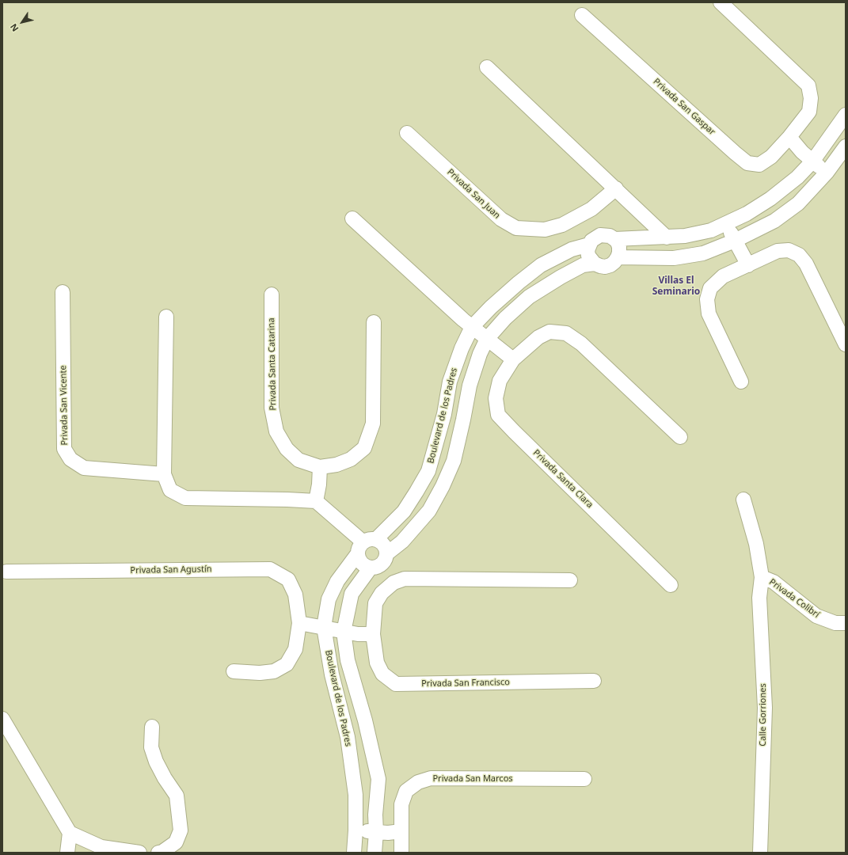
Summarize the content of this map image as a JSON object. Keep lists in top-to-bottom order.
{
  "streets": {
    "street": [
      "Privada San Gaspar",
      "Privada San Juan",
      "Privada Santa Catarina",
      "Privada San Vicente",
      "Boulevard de los Padres",
      "Privada Santa Clara",
      "Privada San Agustín",
      "Privada Colibrí",
      "Privada San Francisco",
      "Calle Gorriones",
      "Privada San Marcos"
    ]
  },
  "crossings": [
    ["Privada Colibrí", "Calle Gorriones"]
  ],
  "districts": ["Villas El Seminario"],
  "north": "bottom left"
}
